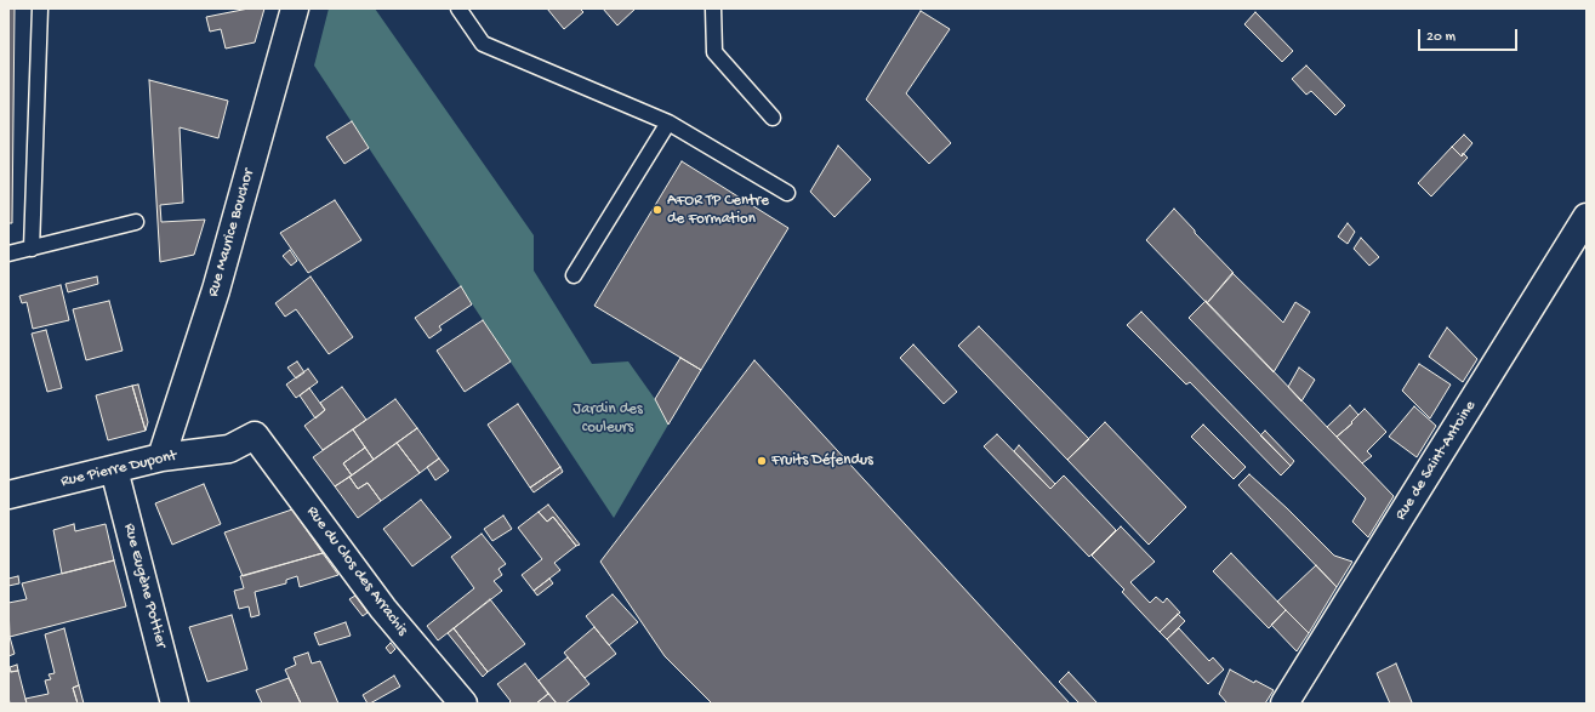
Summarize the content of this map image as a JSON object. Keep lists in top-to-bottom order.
{
  "streets": {
    "street": [
      "Rue Maurice Bouchor",
      "Rue de Saint-Antoine",
      "Rue Pierre Dupont",
      "Rue du Clos des Arrachis",
      "Rue Eugène Pottier"
    ]
  },
  "crossings": [
    ["Rue Maurice Bouchor", "Rue Pierre Dupont"],
    ["Rue Pierre Dupont", "Rue du Clos des Arrachis"],
    ["Rue Pierre Dupont", "Rue Eugène Pottier"]
  ],
  "parks": ["Jardin des couleurs"],
  "places": ["AFOR TP Centre de Formation", "Fruits Défendus"],
  "scale_bar": "20 m"
}
